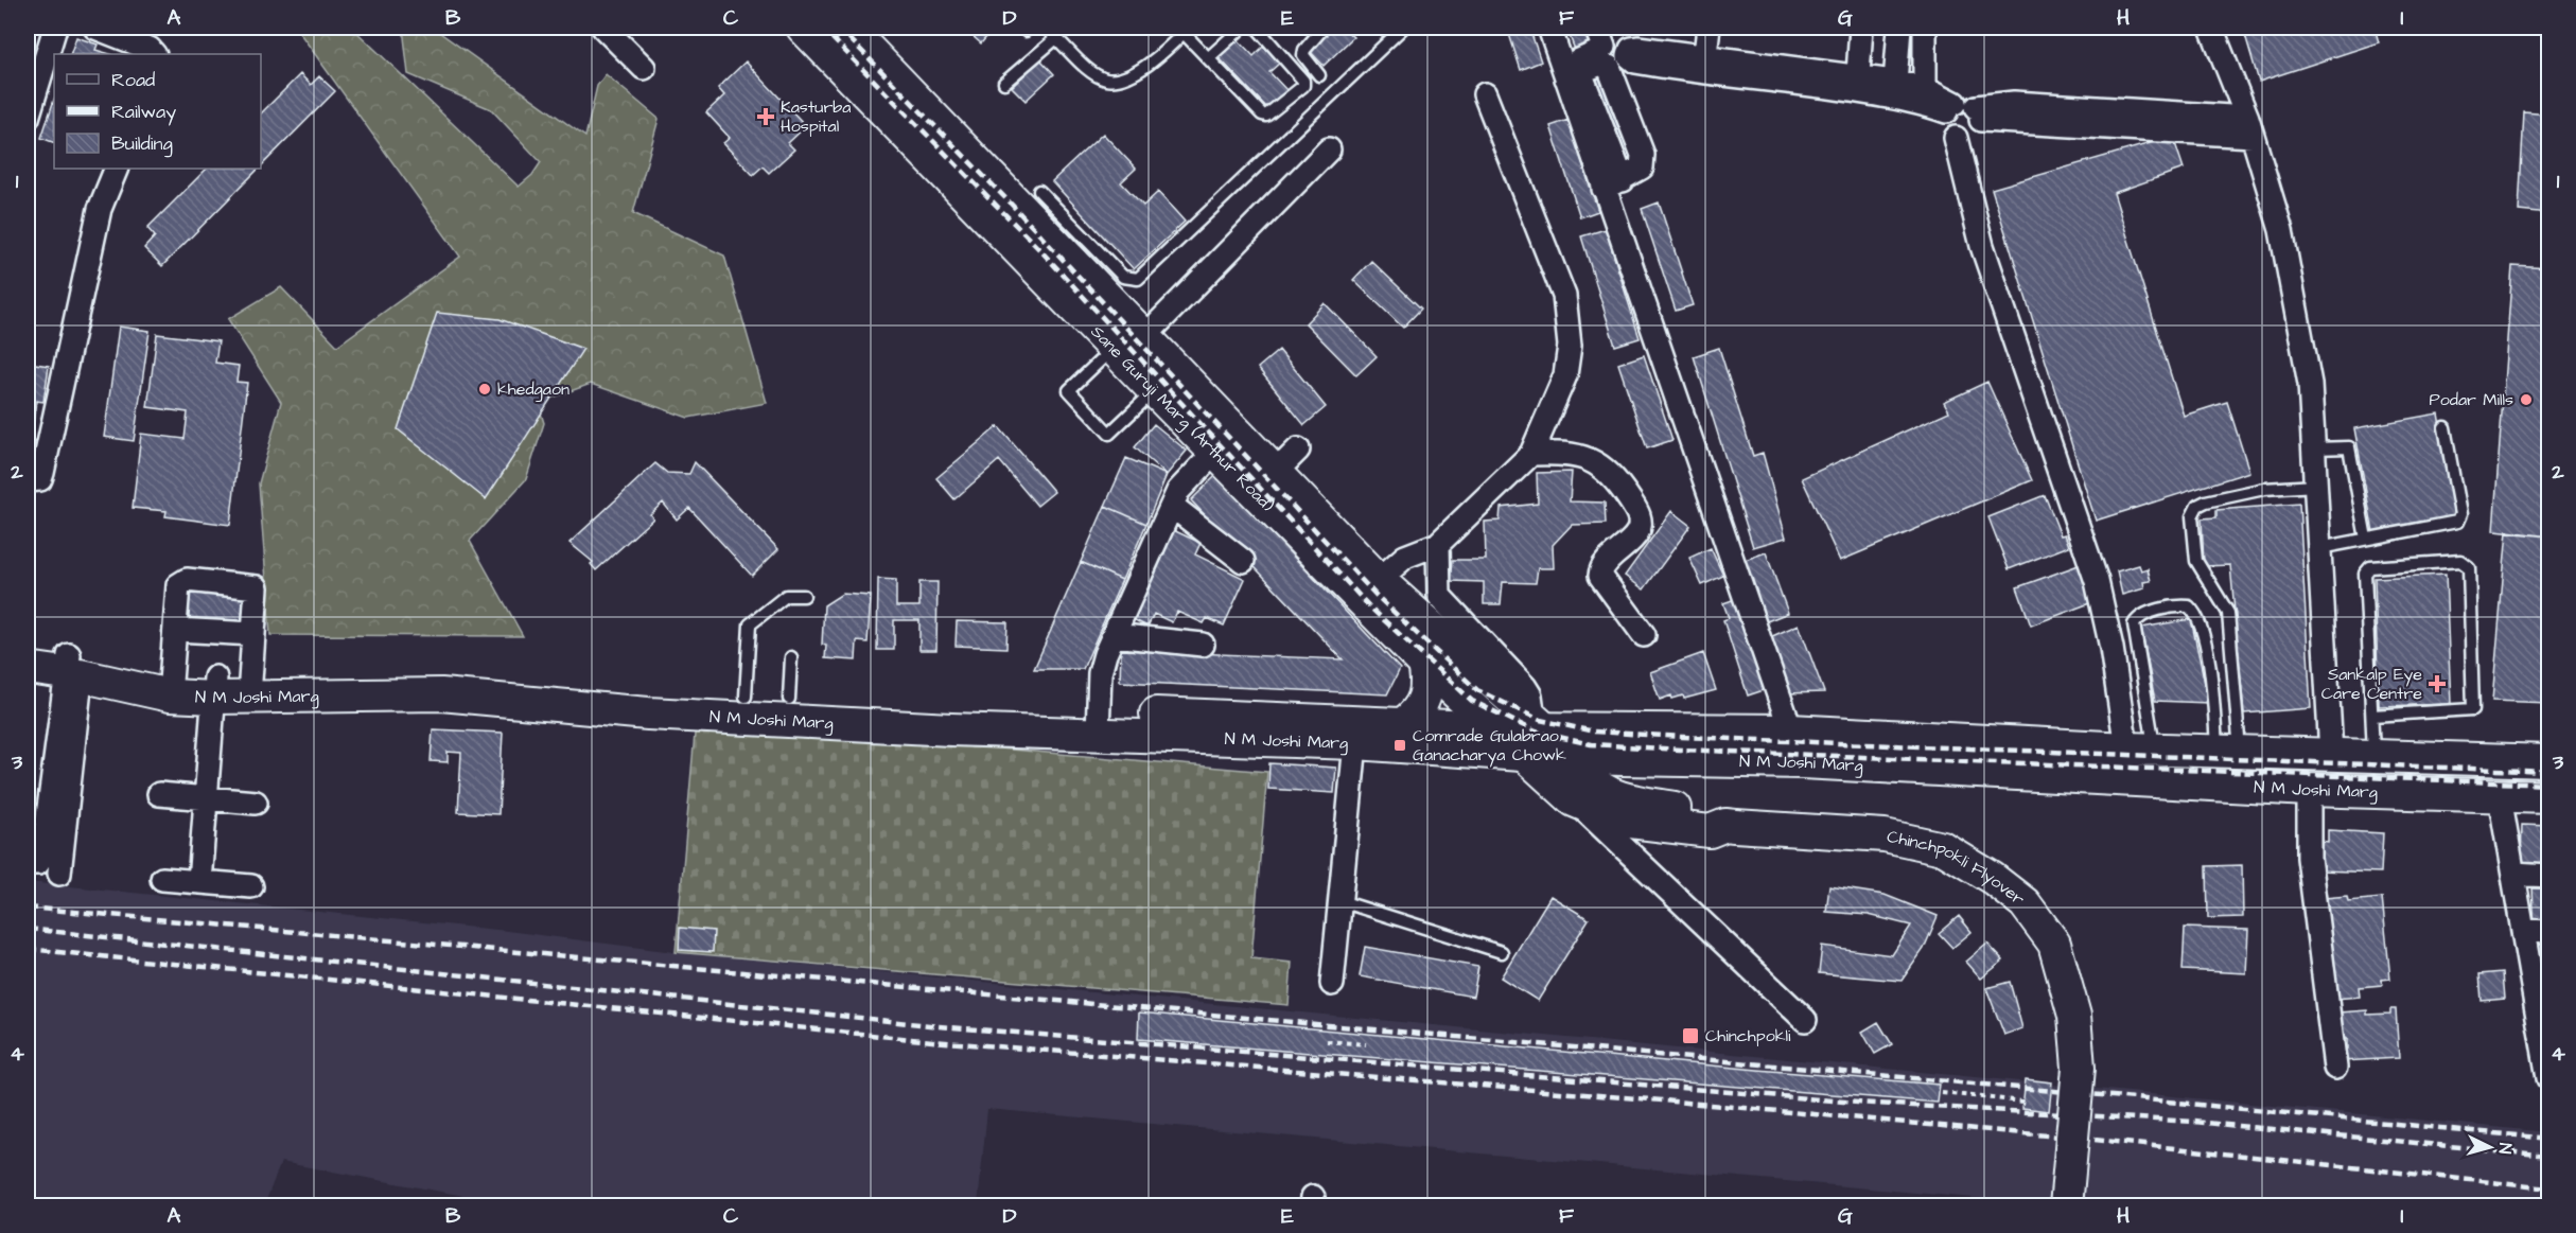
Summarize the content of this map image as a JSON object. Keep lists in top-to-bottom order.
{
  "streets": {
    "main road": ["Sane Guruji Marg (Arthur Road)", "N M Joshi Marg", "Chinchpokli Flyover"]
  },
  "crossings": [
    ["Sane Guruji Marg (Arthur Road)", "N M Joshi Marg"],
    ["Sane Guruji Marg (Arthur Road)", "Chinchpokli Flyover"]
  ],
  "places": {
    "health": ["Kasturba Hospital", "Sankalp Eye Care Centre"],
    "other": ["khedgaon", "Podar Mills"],
    "transit": ["Comrade Gulabrao Ganacharya Chowk", "Chinchpokli"]
  },
  "legend": ["Road", "Railway", "Building"],
  "north": "right",
  "grid": {
    "columns": [
      "A",
      "B",
      "C",
      "D",
      "E",
      "F",
      "G",
      "H",
      "I"
    ],
    "rows": [
      "1",
      "2",
      "3",
      "4"
    ]
  }
}
